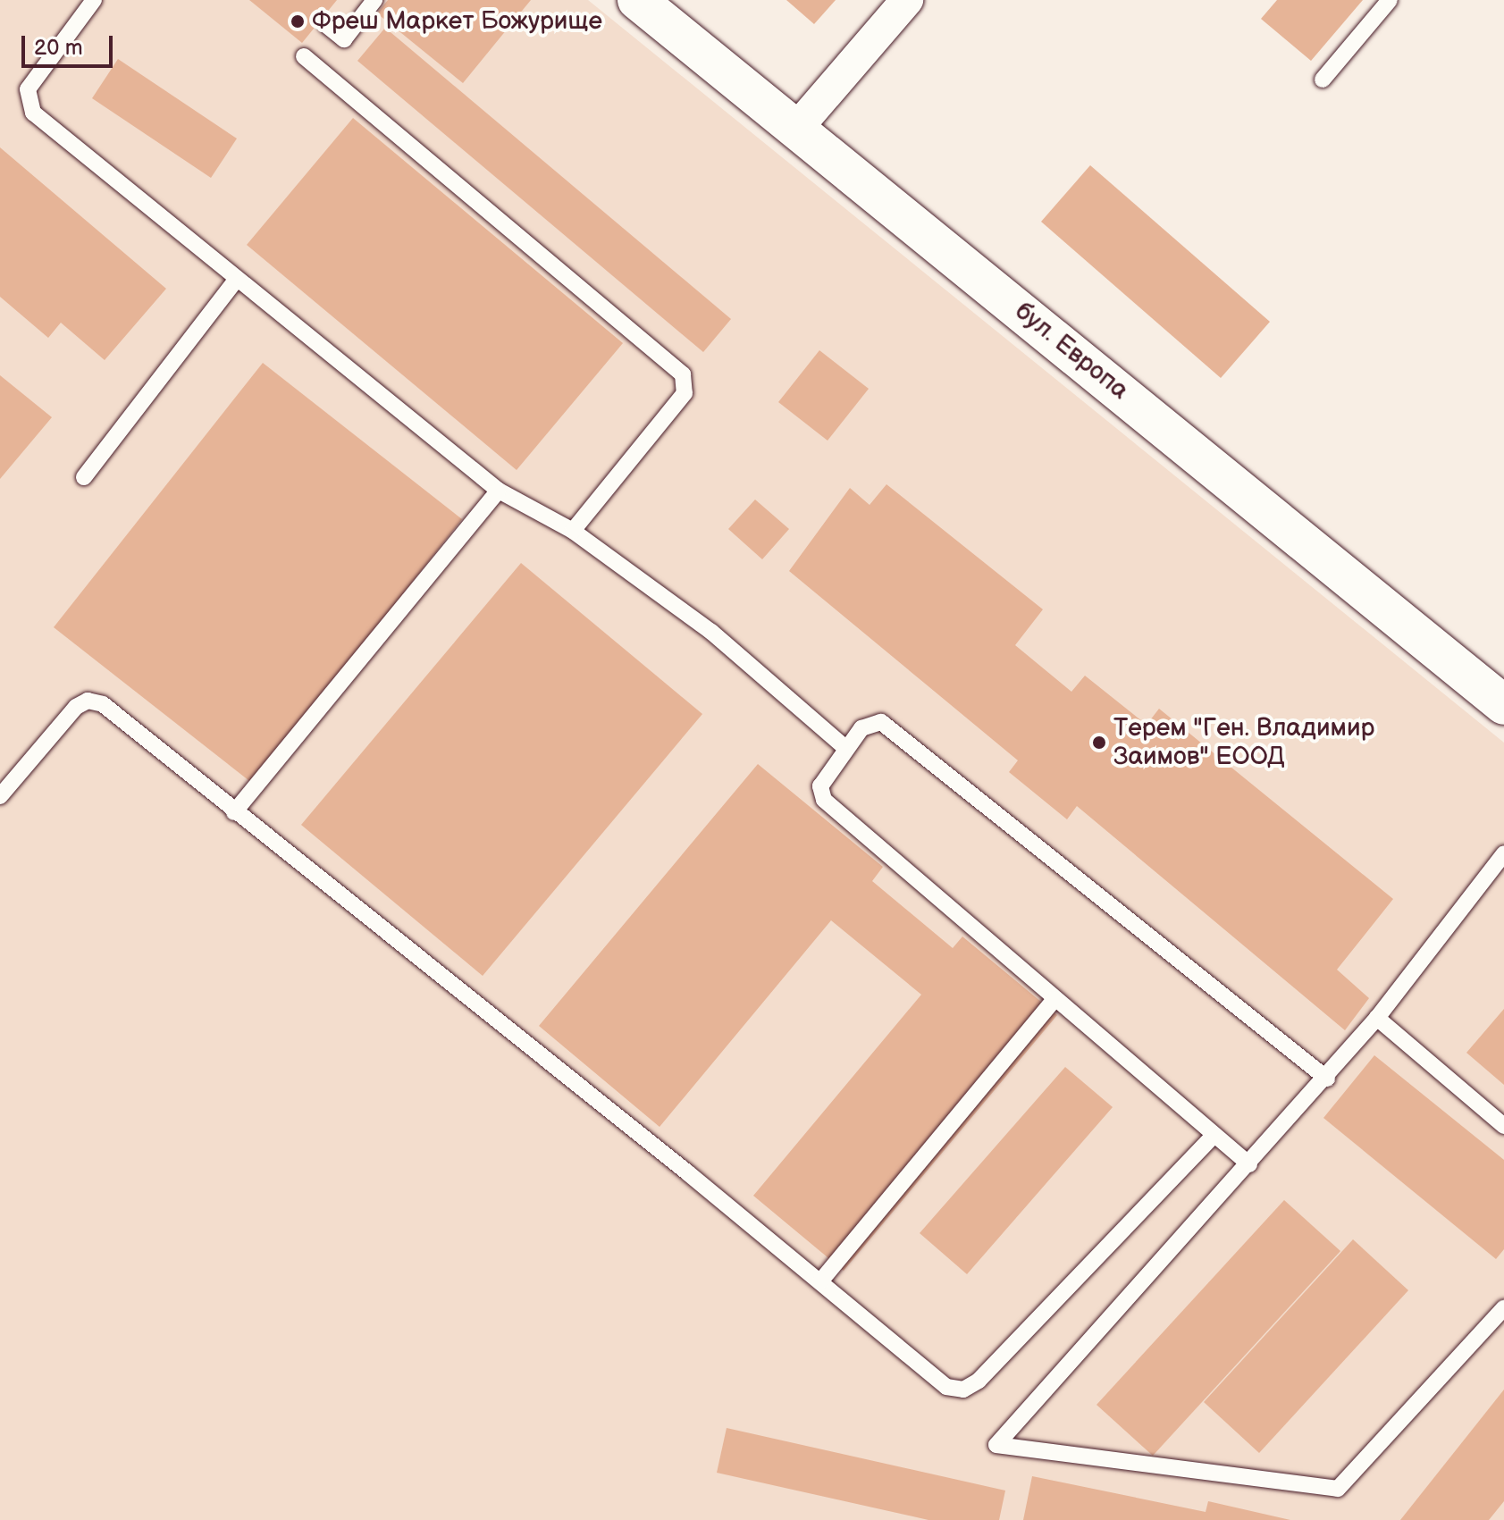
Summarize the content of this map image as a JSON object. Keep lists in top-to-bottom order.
{
  "streets": {
    "street": ["бул. Европа"]
  },
  "places": ["Фреш Маркет Божурище", "Терем \"Ген. Владимир Заимов\" ЕООД"],
  "scale_bar": "20 m"
}
